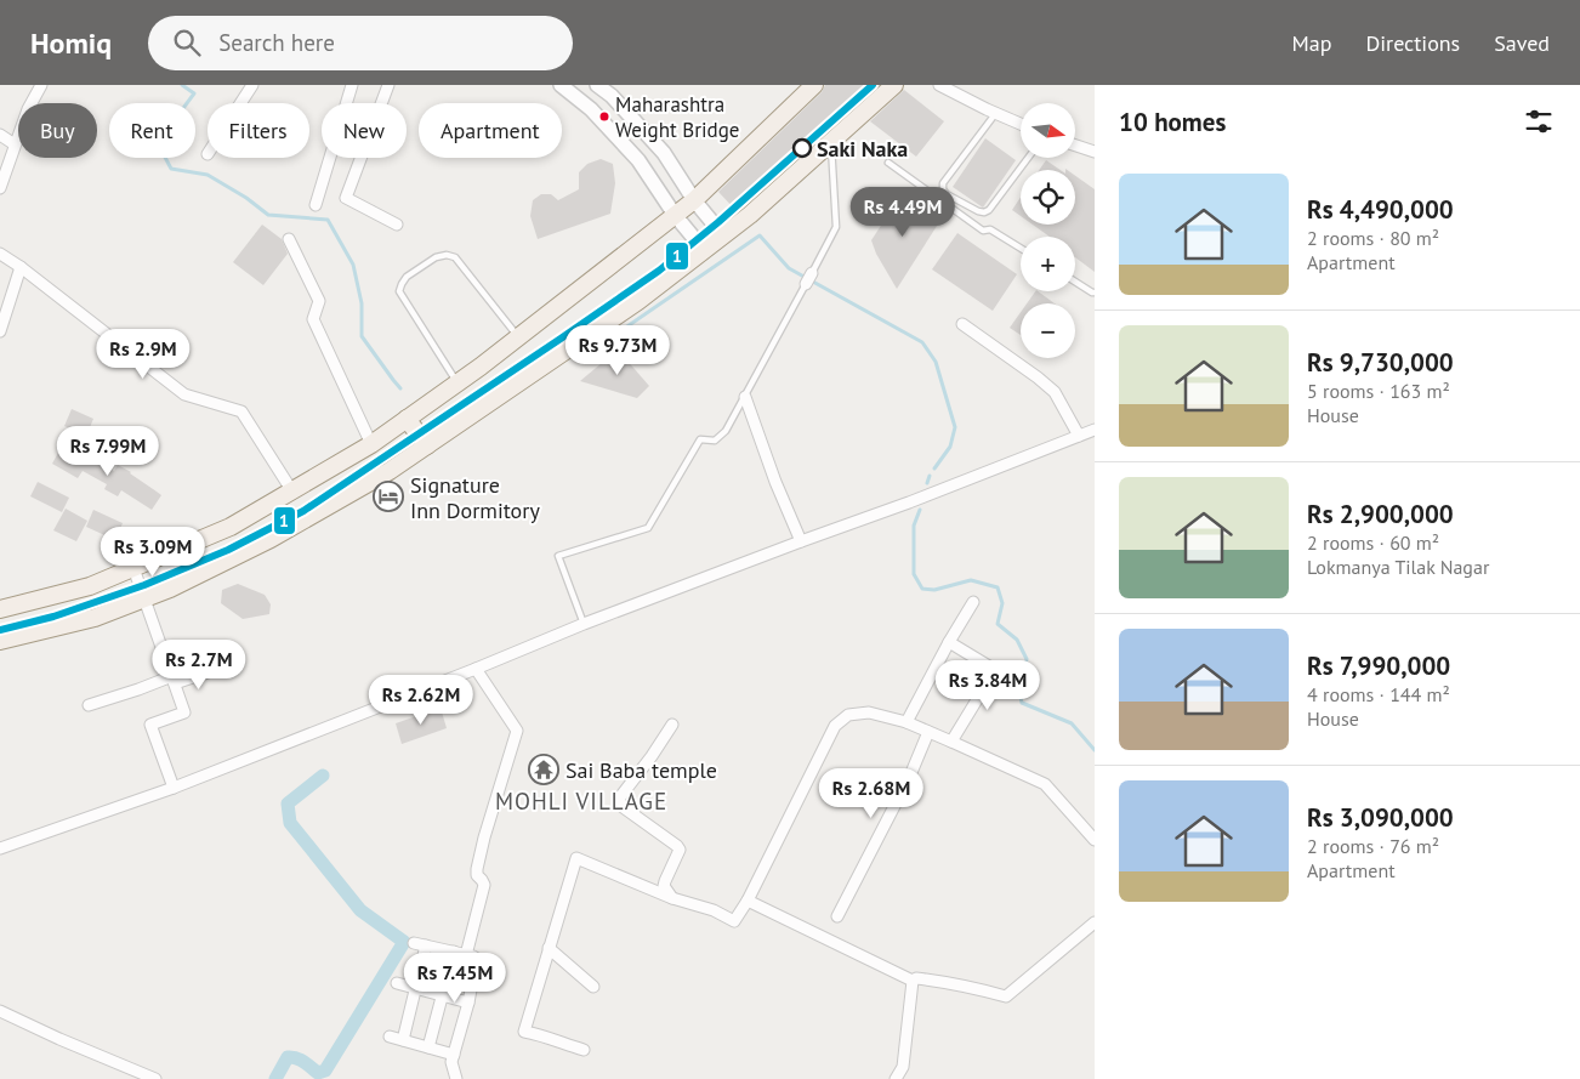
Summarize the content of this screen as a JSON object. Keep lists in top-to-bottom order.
{
  "districts": ["MOHLI VILLAGE"],
  "places": {
    "other": ["Maharashtra Weight Bridge", "Saki Naka"],
    "hotel": ["Signature Inn Dormitory"],
    "temple": ["Sai Baba temple"]
  },
  "lines": ["transit line 1"],
  "north": "right",
  "page": {
    "header": "Homiq",
    "search": "Search here",
    "nav": ["Map", "Directions", "Saved"],
    "heading": "10 homes",
    "map_buttons": ["+", "−"],
    "chip": [
      "Buy",
      "Rent",
      "Filters",
      "New",
      "Apartment"
    ],
    "list": [
      {
        "name": "Rs 4,490,000",
        "note": "2 rooms · 80 m² · Apartment"
      },
      {
        "name": "Rs 9,730,000",
        "note": "5 rooms · 163 m² · House"
      },
      {
        "name": "Rs 2,900,000",
        "note": "2 rooms · 60 m² · Lokmanya Tilak Nagar"
      },
      {
        "name": "Rs 7,990,000",
        "note": "4 rooms · 144 m² · House"
      },
      {
        "name": "Rs 3,090,000",
        "note": "2 rooms · 76 m² · Apartment"
      }
    ],
    "price": [
      "Rs 4.49M",
      "Rs 9.73M",
      "Rs 2.9M",
      "Rs 7.99M",
      "Rs 3.09M",
      "Rs 2.7M",
      "Rs 3.84M",
      "Rs 2.62M",
      "Rs 2.68M",
      "Rs 7.45M"
    ]
  }
}
